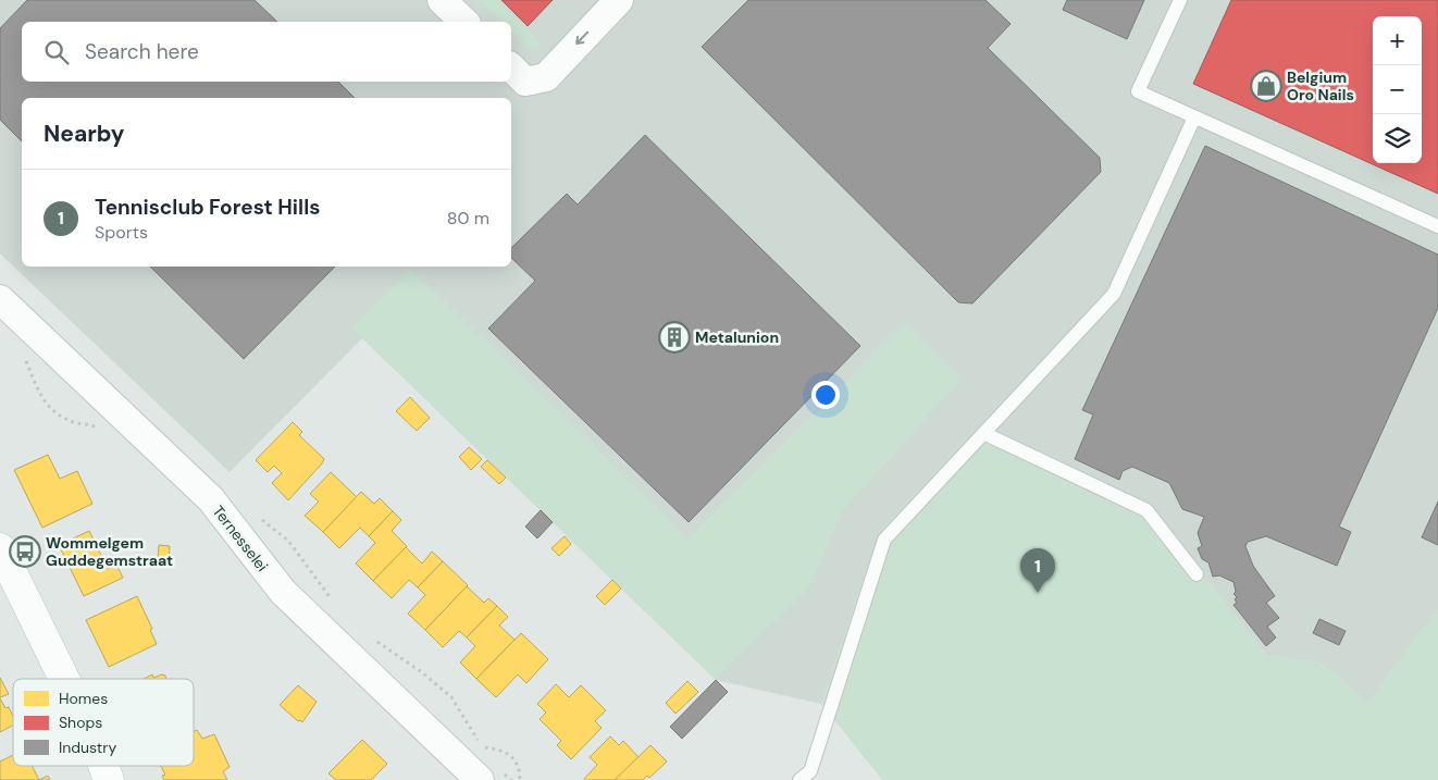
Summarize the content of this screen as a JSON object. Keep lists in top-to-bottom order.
{
  "streets": {
    "street": ["Ternesselei"]
  },
  "places": {
    "shop": ["Belgium Oro Nails"],
    "building": ["Metalunion"],
    "bus stop": ["Wommelgem Guddegemstraat"]
  },
  "legend": ["Homes", "Shops", "Industry"],
  "page": {
    "map_buttons": ["+", "−"],
    "search": "Search here",
    "heading": "Nearby",
    "list": [
      {
        "mark": "1",
        "name": "Tennisclub Forest Hills",
        "note": "Sports",
        "value": "80 m"
      }
    ],
    "pins": "1"
  }
}
